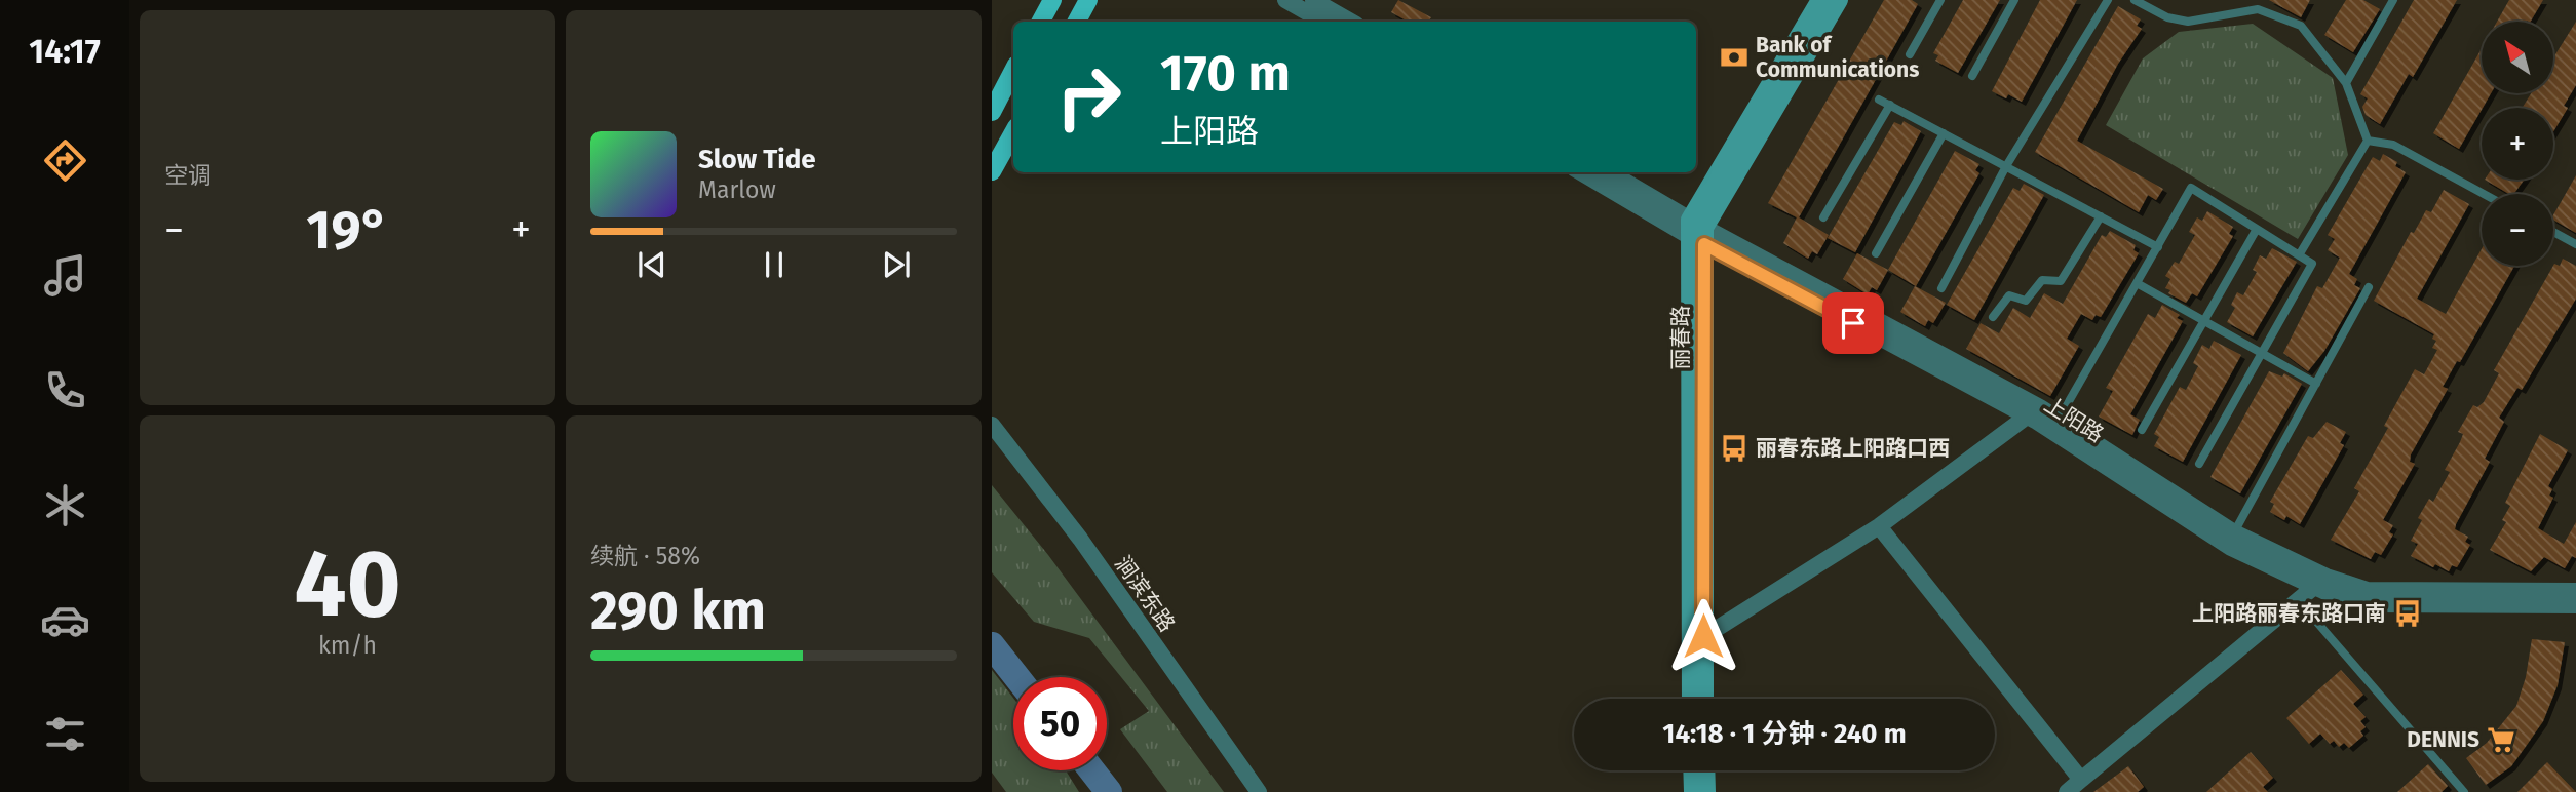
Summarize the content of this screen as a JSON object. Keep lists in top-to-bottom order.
{
  "streets": {
    "main road": ["丽春路"],
    "street": ["上阳路", "涧滨东路"]
  },
  "crossings": [
    ["丽春路", "上阳路"]
  ],
  "places": {
    "bank": ["Bank of Communications"],
    "bus stop": ["丽春东路上阳路口西", "上阳路丽春东路口南"],
    "supermarket": ["DENNIS"]
  },
  "north": "top left",
  "page": {
    "tabs": "14:17",
    "tile": [
      "空调",
      ["40", "km/h"],
      ["续航 · 58%", "290 km"]
    ],
    "map_buttons": ["+", "−"],
    "turn": ["170 m", "上阳路"],
    "song": ["Slow Tide", "Marlow"],
    "heat": ["−", "19°", "+"],
    "limit": "50",
    "trip": "14:18 · 1 分钟 · 240 m"
  }
}
